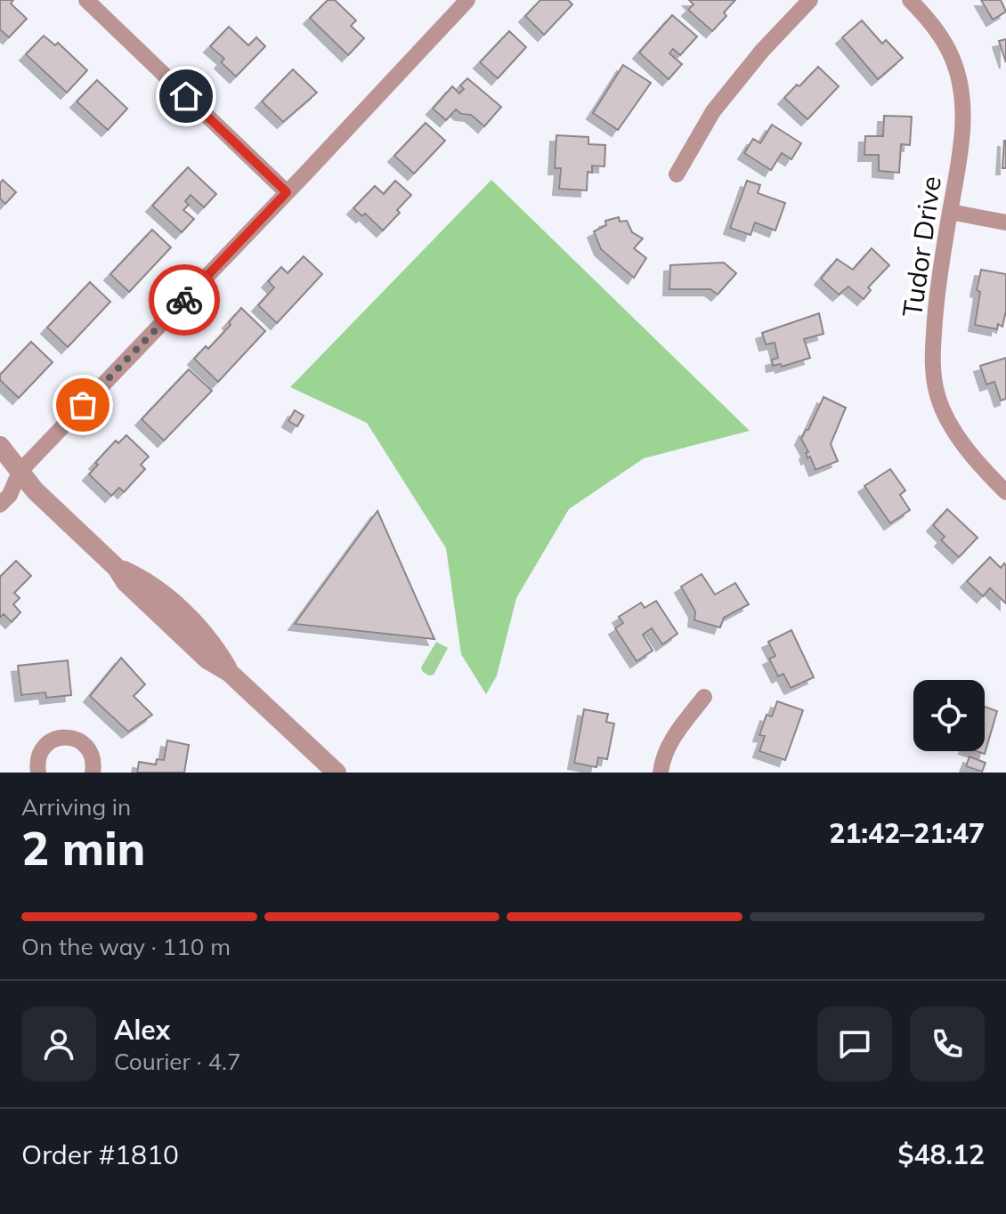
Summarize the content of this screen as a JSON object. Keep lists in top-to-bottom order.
{
  "streets": {
    "street": ["Tudor Drive"]
  },
  "page": {
    "heading": ["2 min", "Arriving in", "21:42–21:47"],
    "panel": [
      "Alex",
      "Courier · 4.7",
      "Order #1810",
      "$48.12"
    ],
    "bar": "On the way · 110 m"
  }
}
